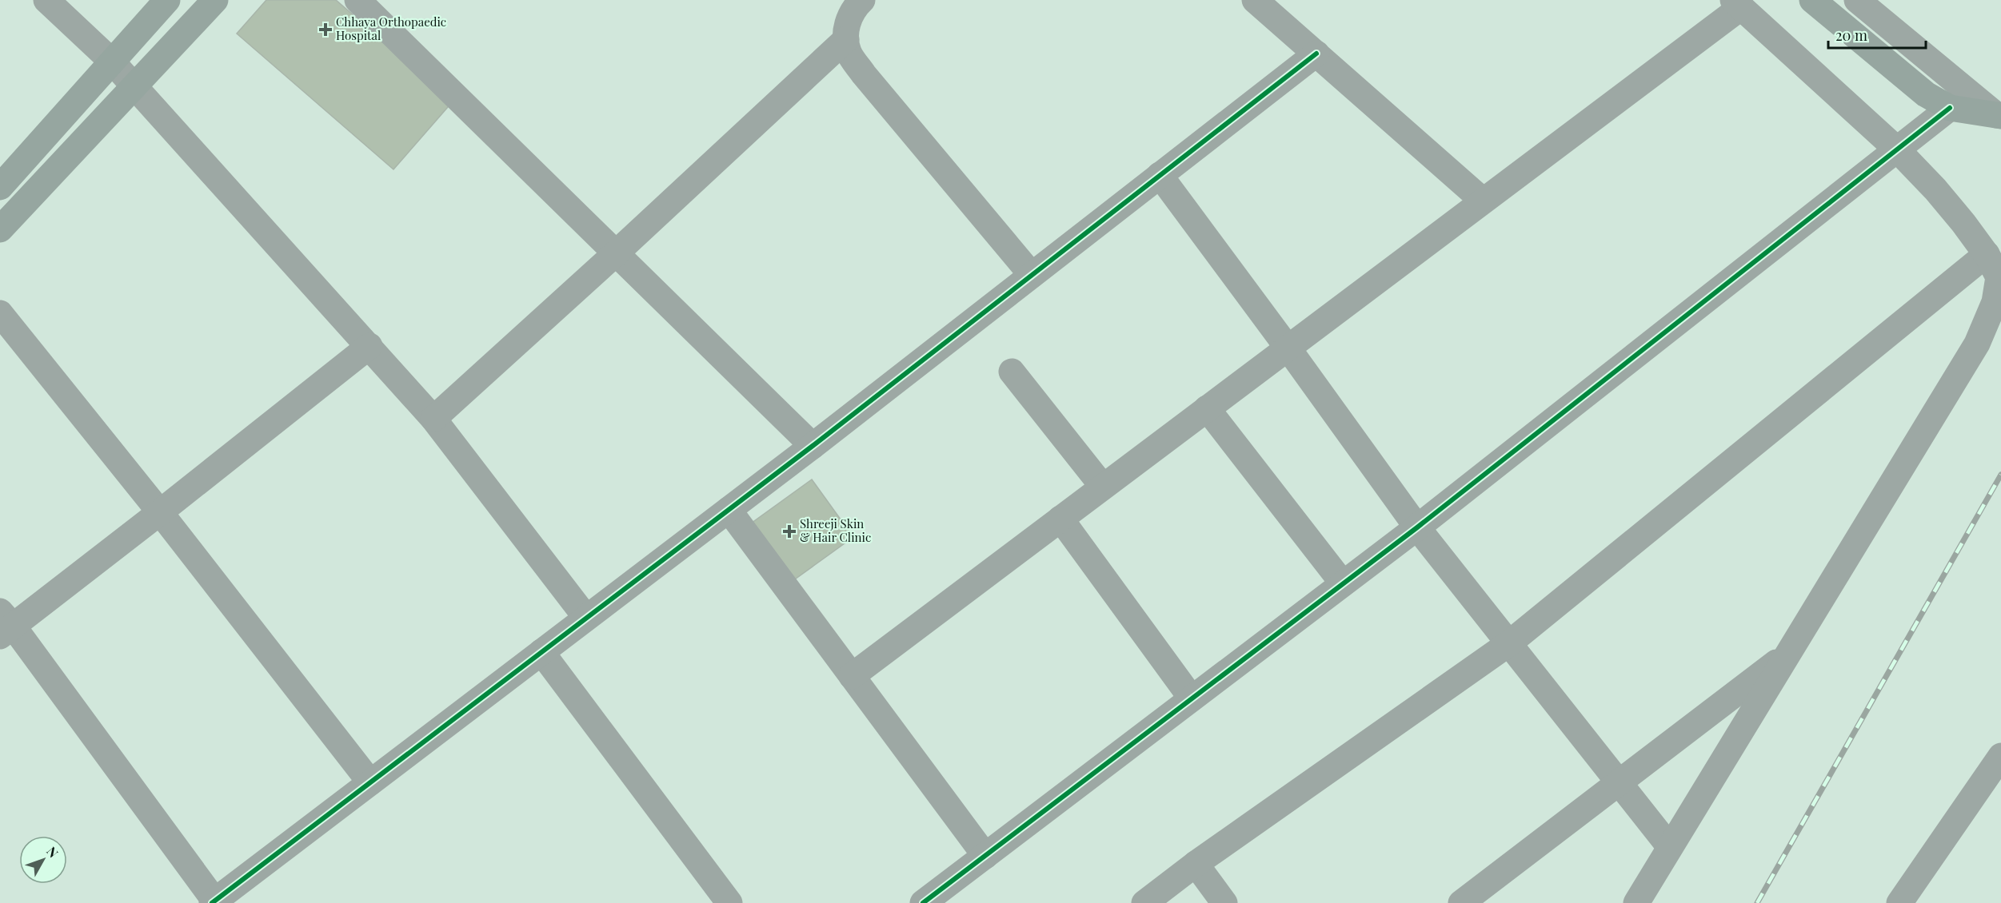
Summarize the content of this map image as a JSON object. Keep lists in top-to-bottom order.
{
  "places": {
    "health": ["Chhaya Orthopaedic Hospital", "Shreeji Skin & Hair Clinic"]
  },
  "scale_bar": "20 m",
  "north": "top right"
}
